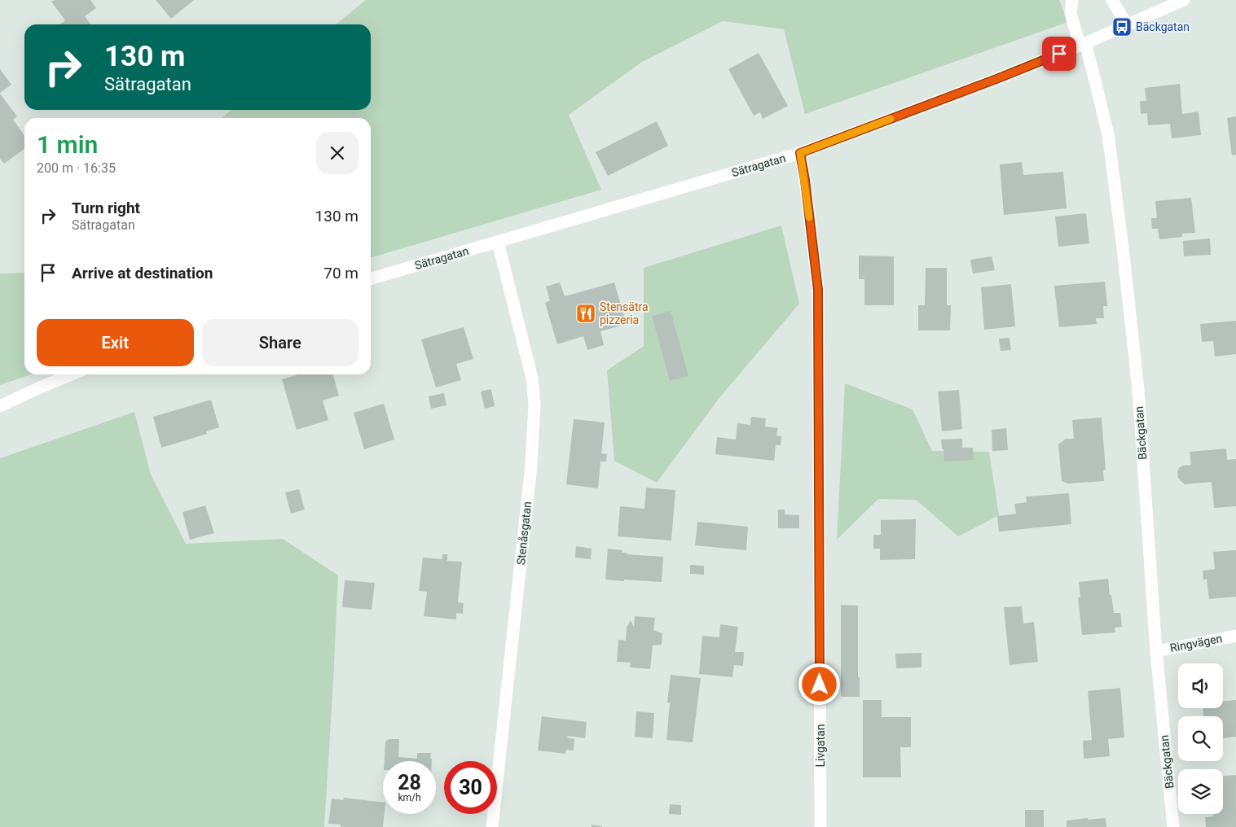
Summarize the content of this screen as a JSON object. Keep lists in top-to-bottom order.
{
  "streets": {
    "street": [
      "Sätragatan",
      "Bäckgatan",
      "Stenåsgatan",
      "Ringvägen",
      "Livgatan"
    ]
  },
  "crossings": [
    ["Sätragatan", "Bäckgatan"],
    ["Sätragatan", "Stenåsgatan"],
    ["Sätragatan", "Livgatan"],
    ["Bäckgatan", "Ringvägen"]
  ],
  "places": {
    "bus stop": ["Bäckgatan"],
    "restaurant": ["Stensätra pizzeria"]
  },
  "page": {
    "turn": ["130 m", "Sätragatan"],
    "heading": ["1 min", "200 m · 16:35"],
    "list": [
      {
        "name": "Turn right",
        "note": "Sätragatan",
        "value": "130 m"
      },
      {
        "name": "Arrive at destination",
        "value": "70 m"
      }
    ],
    "buttons": ["Exit", "Share"],
    "speed": "28 km/h",
    "limit": "30"
  }
}
